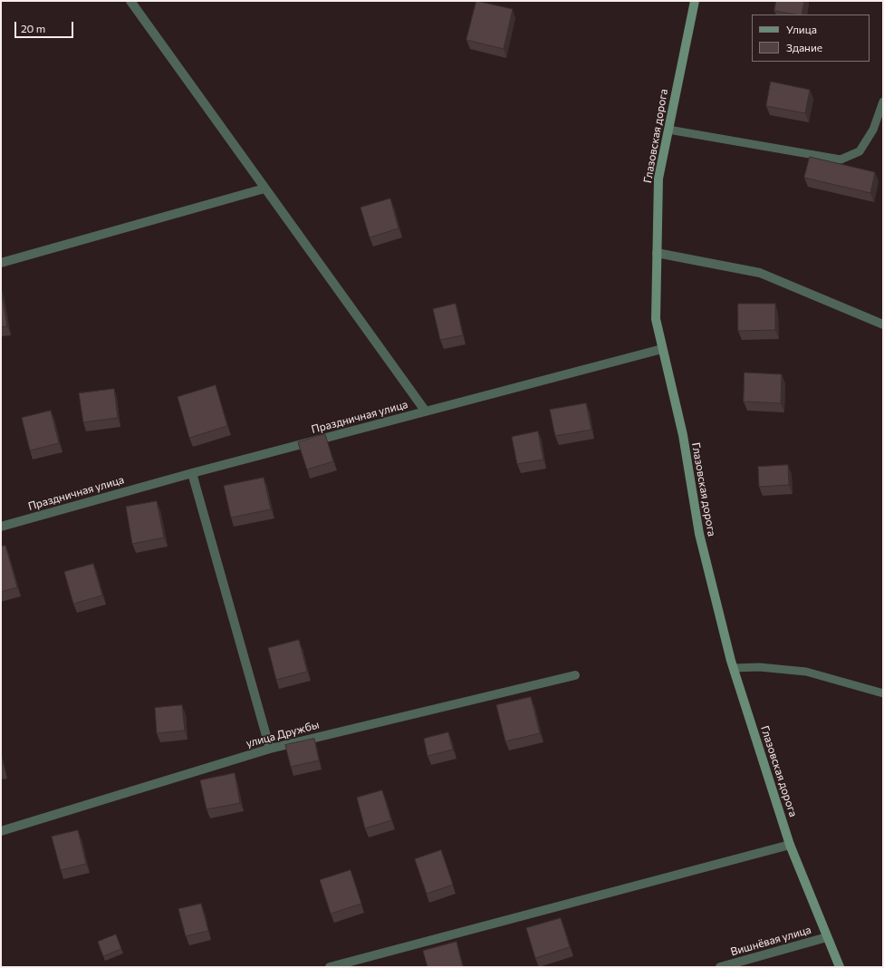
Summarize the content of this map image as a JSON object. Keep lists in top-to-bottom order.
{
  "streets": {
    "street": [
      "Глазовская дорога",
      "Праздничная улица",
      "улица Дружбы",
      "Вишнёвая улица"
    ]
  },
  "crossings": [
    ["Глазовская дорога", "Праздничная улица"],
    ["Глазовская дорога", "Вишнёвая улица"]
  ],
  "legend": ["Улица", "Здание"],
  "scale_bar": "20 m"
}
